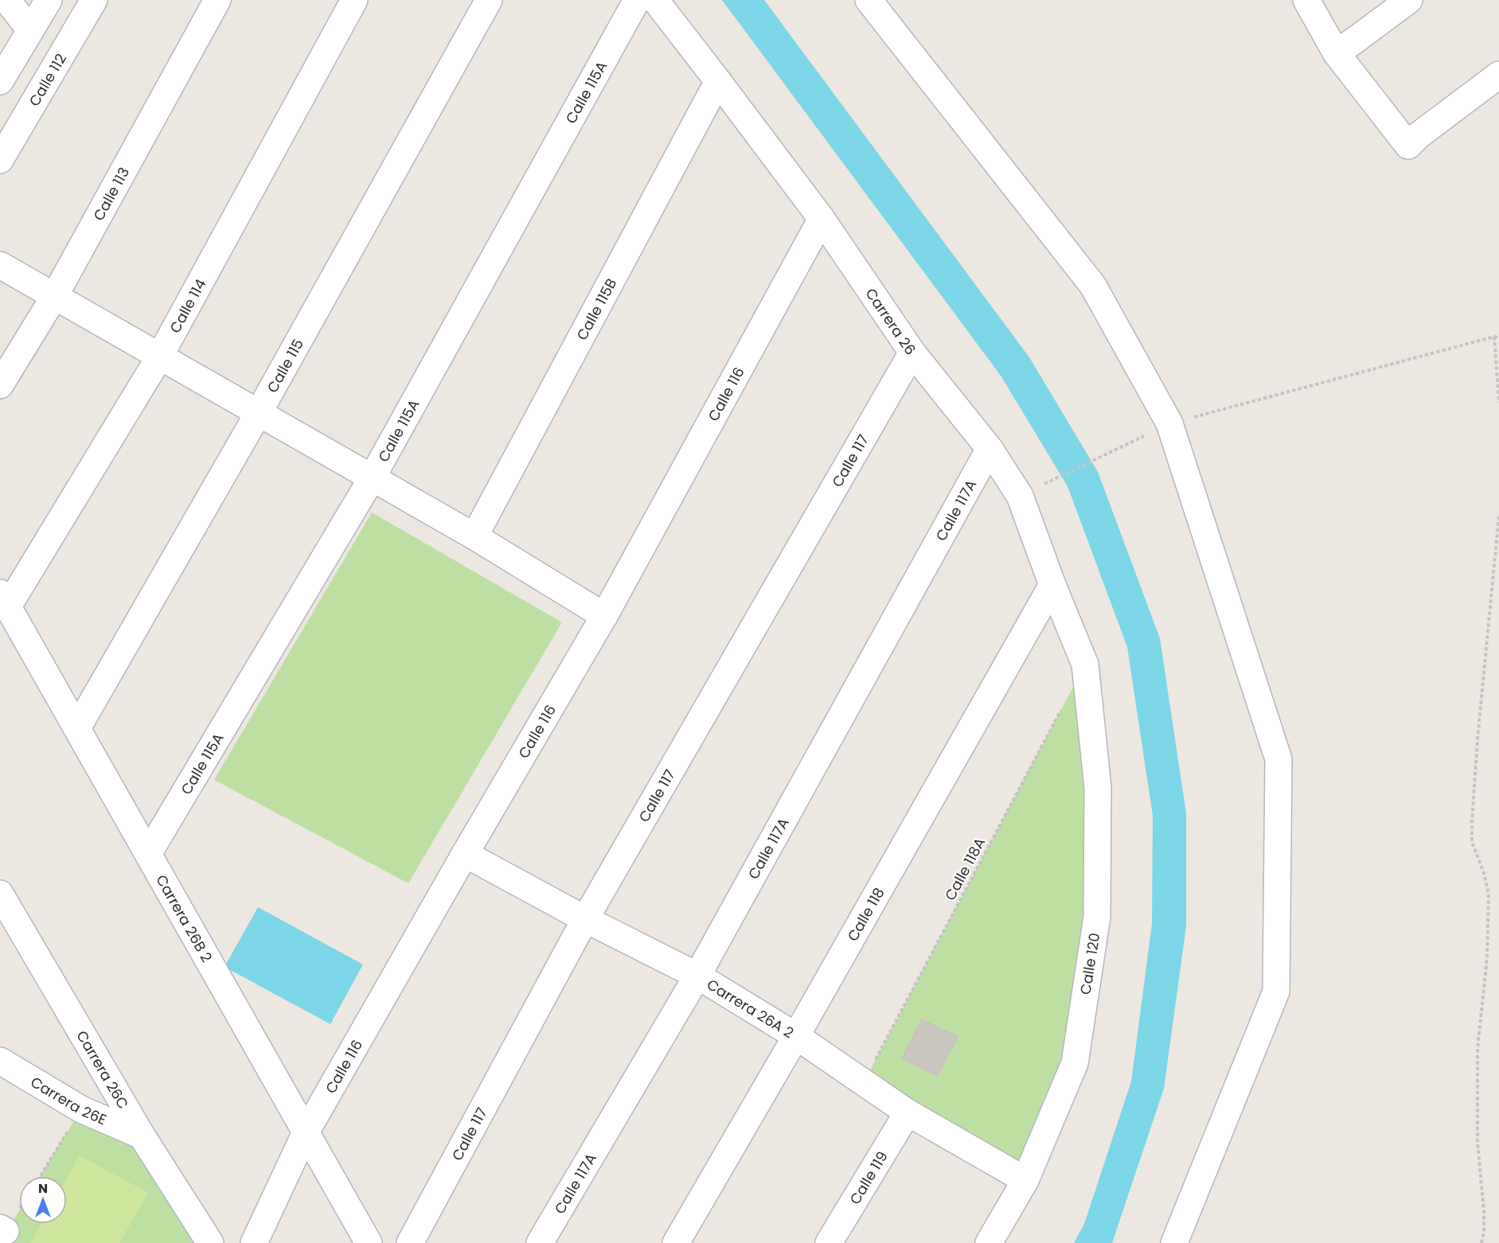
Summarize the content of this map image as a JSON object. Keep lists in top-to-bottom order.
{
  "streets": {
    "street": [
      "Calle 112",
      "Calle 115A",
      "Calle 113",
      "Calle 114",
      "Calle 115B",
      "Carrera 26",
      "Calle 115",
      "Calle 116",
      "Calle 117",
      "Calle 117A",
      "Calle 118",
      "Carrera 26B 2",
      "Calle 120",
      "Carrera 26A 2",
      "Carrera 26C",
      "Carrera 26E",
      "Calle 119"
    ],
    "path": ["Calle 118A"]
  },
  "crossings": [
    ["Calle 115A", "Carrera 26B 2"],
    ["Calle 114", "Carrera 26B 2"],
    ["Calle 115B", "Carrera 26"],
    ["Carrera 26", "Calle 116"],
    ["Carrera 26", "Calle 117"],
    ["Carrera 26", "Calle 117A"],
    ["Carrera 26", "Calle 118"],
    ["Carrera 26", "Calle 120"],
    ["Calle 115", "Carrera 26B 2"],
    ["Calle 116", "Carrera 26B 2"],
    ["Calle 116", "Carrera 26A 2"],
    ["Calle 117", "Carrera 26A 2"],
    ["Calle 117A", "Carrera 26A 2"],
    ["Calle 118A", "Carrera 26A 2"],
    ["Calle 118", "Carrera 26A 2"],
    ["Calle 120", "Carrera 26A 2"],
    ["Carrera 26A 2", "Calle 119"],
    ["Carrera 26C", "Carrera 26E"]
  ],
  "north": "top"
}
